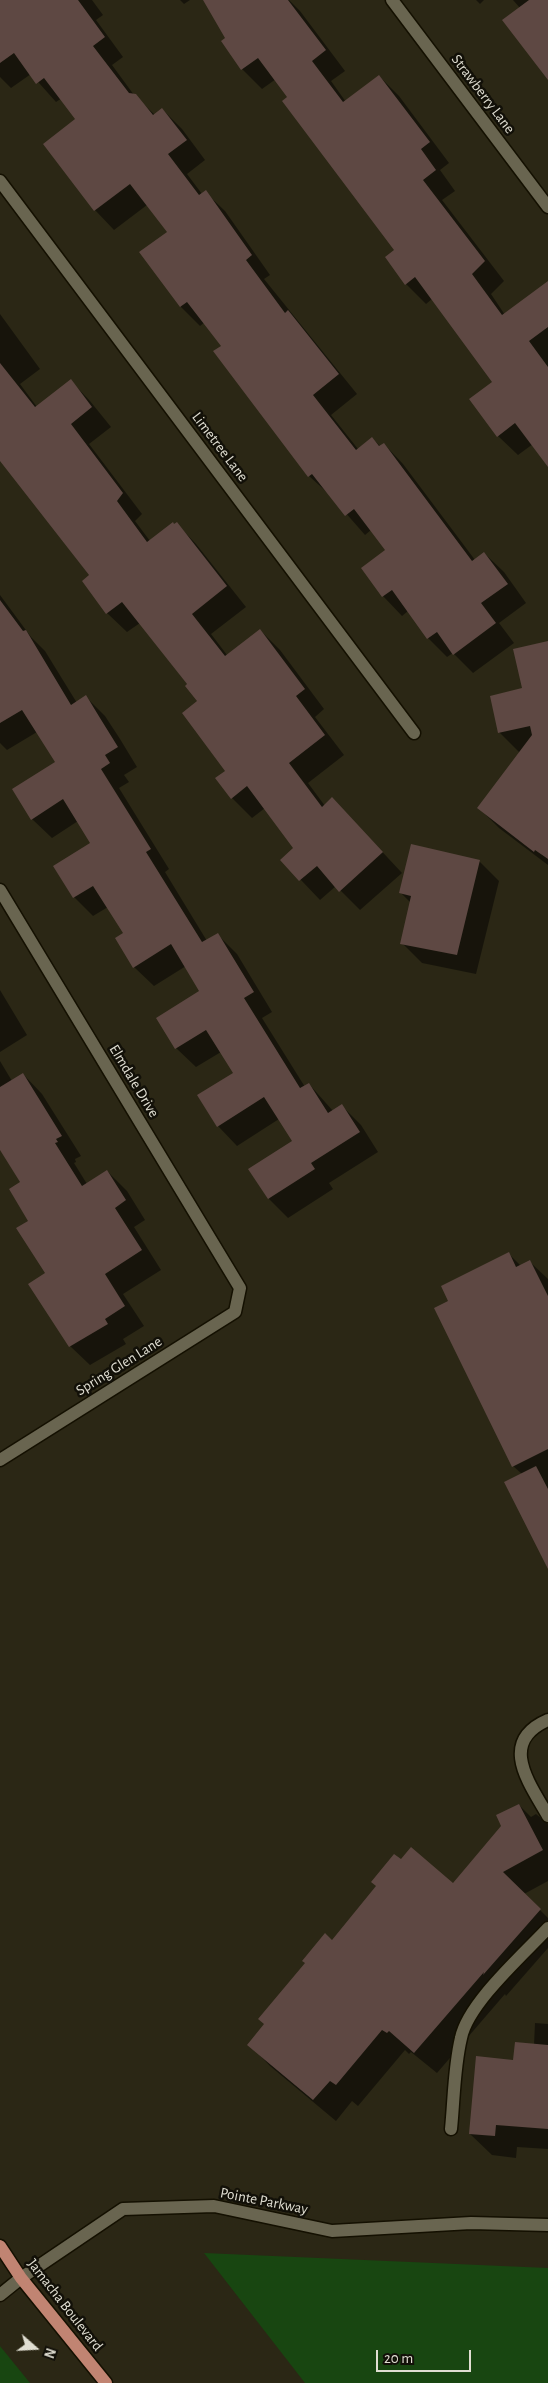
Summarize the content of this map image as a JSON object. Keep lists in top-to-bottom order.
{
  "streets": {
    "main road": ["Jamacha Boulevard"],
    "street": [
      "Strawberry Lane",
      "Limetree Lane",
      "Elmdale Drive",
      "Spring Glen Lane",
      "Pointe Parkway"
    ]
  },
  "crossings": [
    ["Elmdale Drive", "Spring Glen Lane"],
    ["Pointe Parkway", "Jamacha Boulevard"]
  ],
  "scale_bar": "20 m",
  "north": "right"
}
